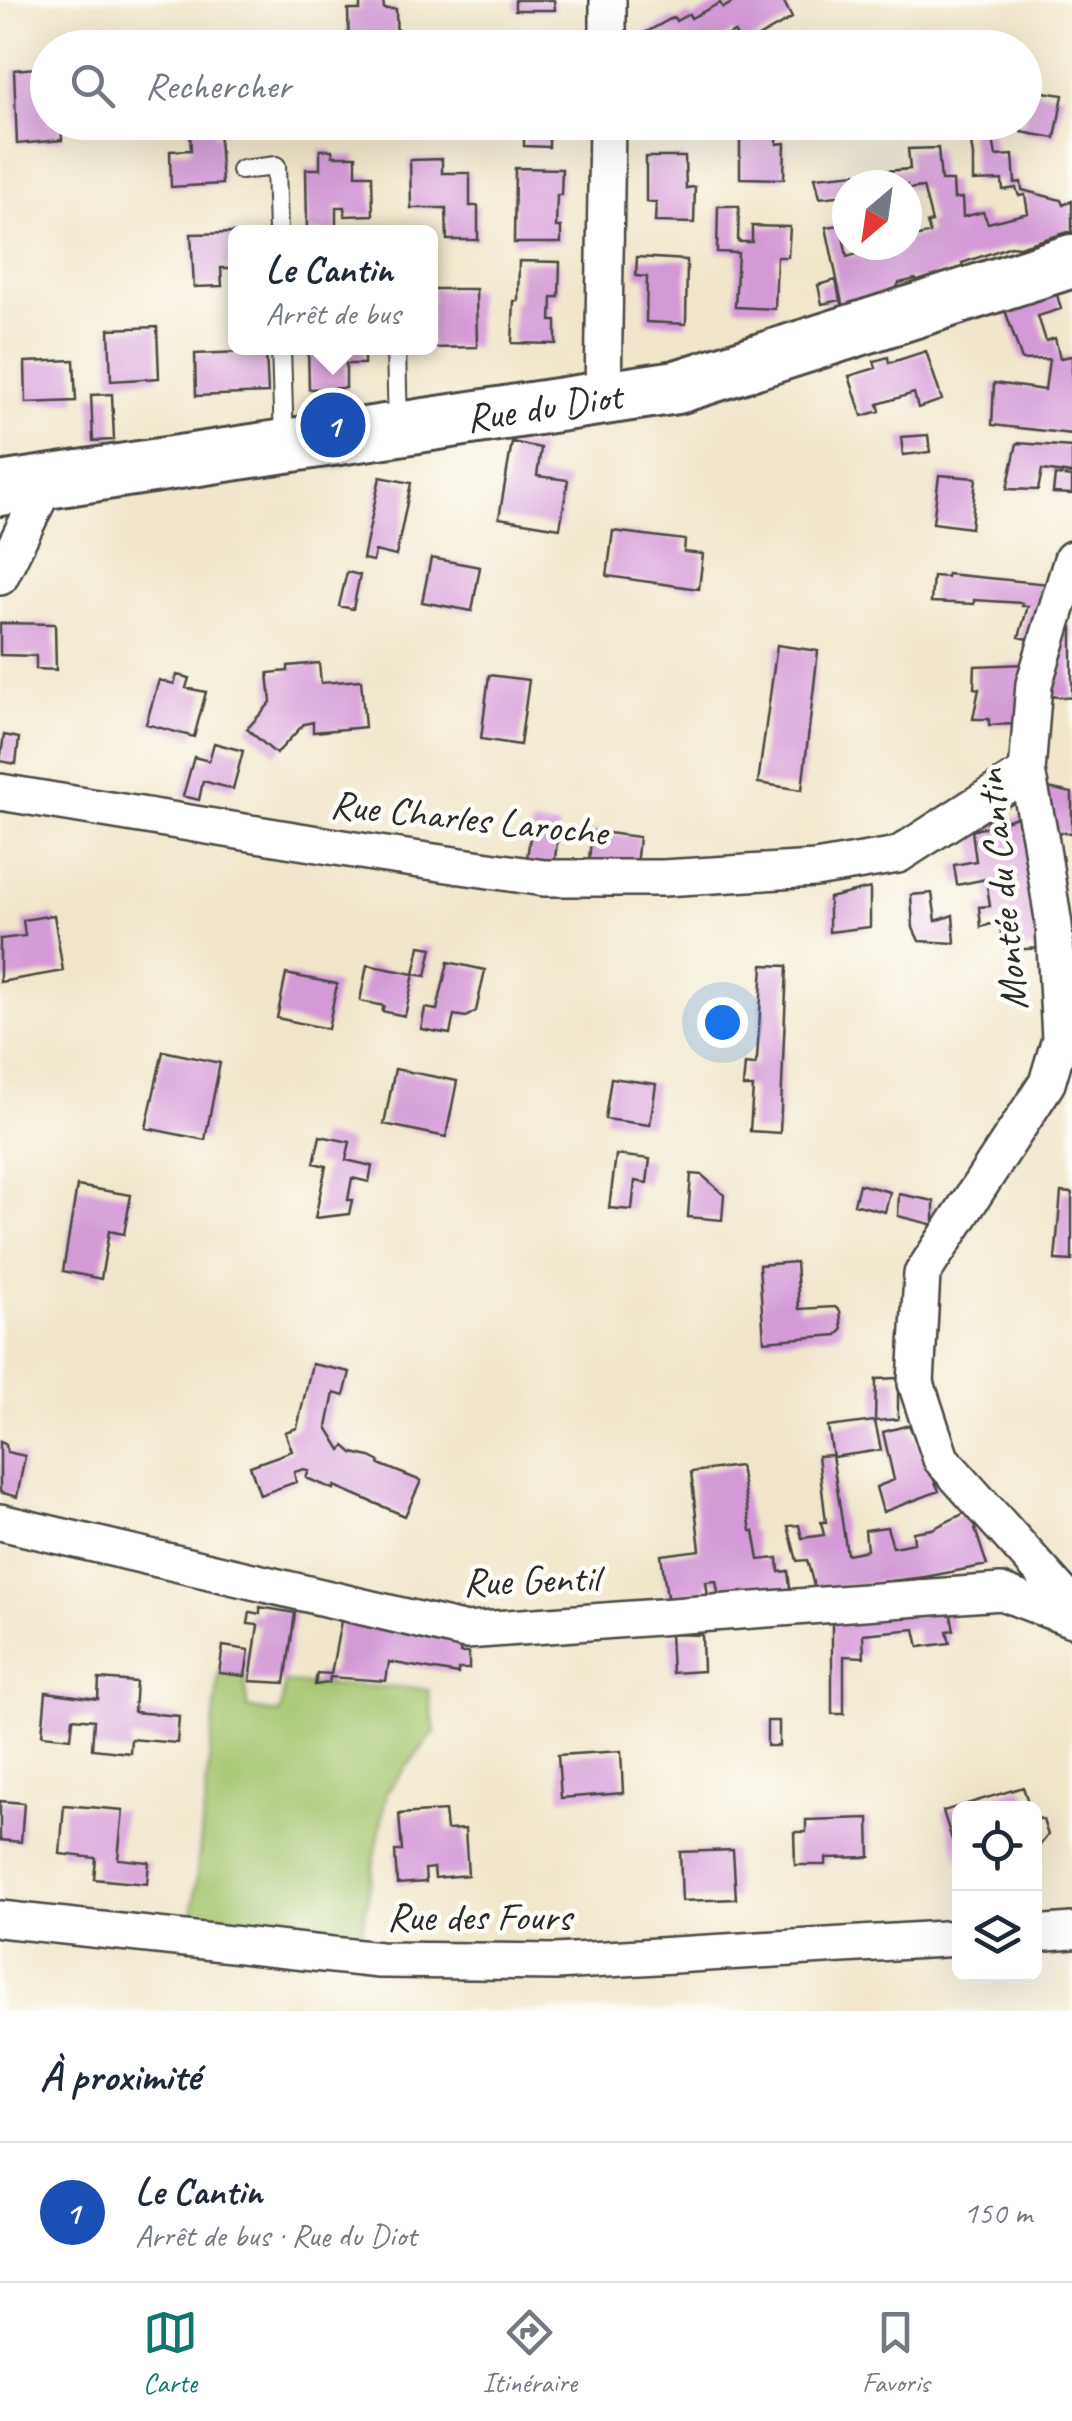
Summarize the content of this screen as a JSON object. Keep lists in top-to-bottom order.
{
  "streets": {
    "street": [
      "Rue du Diot",
      "Rue Charles Laroche",
      "Montée du Cantin",
      "Rue Gentil",
      "Rue des Fours"
    ]
  },
  "crossings": [
    ["Rue Charles Laroche", "Montée du Cantin"]
  ],
  "north": "bottom left",
  "page": {
    "search": "Rechercher",
    "popup": ["Le Cantin", "Arrêt de bus"],
    "pins": "1",
    "heading": "À proximité",
    "list": [
      {
        "mark": "1",
        "name": "Le Cantin",
        "note": "Arrêt de bus · Rue du Diot",
        "value": "150 m"
      }
    ],
    "nav": ["Carte", "Itinéraire", "Favoris"]
  }
}
